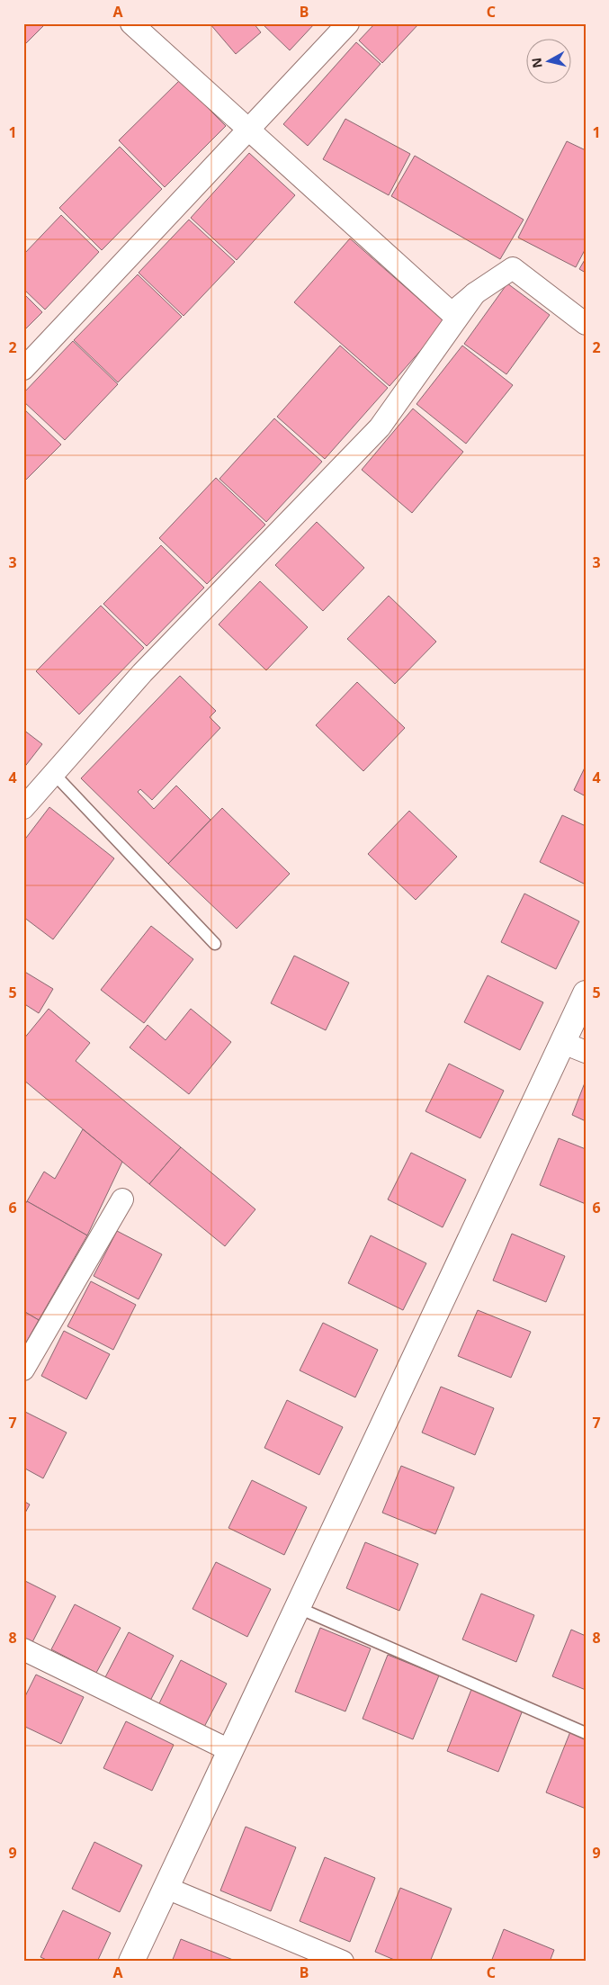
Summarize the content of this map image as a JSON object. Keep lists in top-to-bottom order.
{
  "north": "left",
  "grid": {
    "columns": ["A", "B", "C"],
    "rows": [
      "1",
      "2",
      "3",
      "4",
      "5",
      "6",
      "7",
      "8",
      "9"
    ]
  }
}
